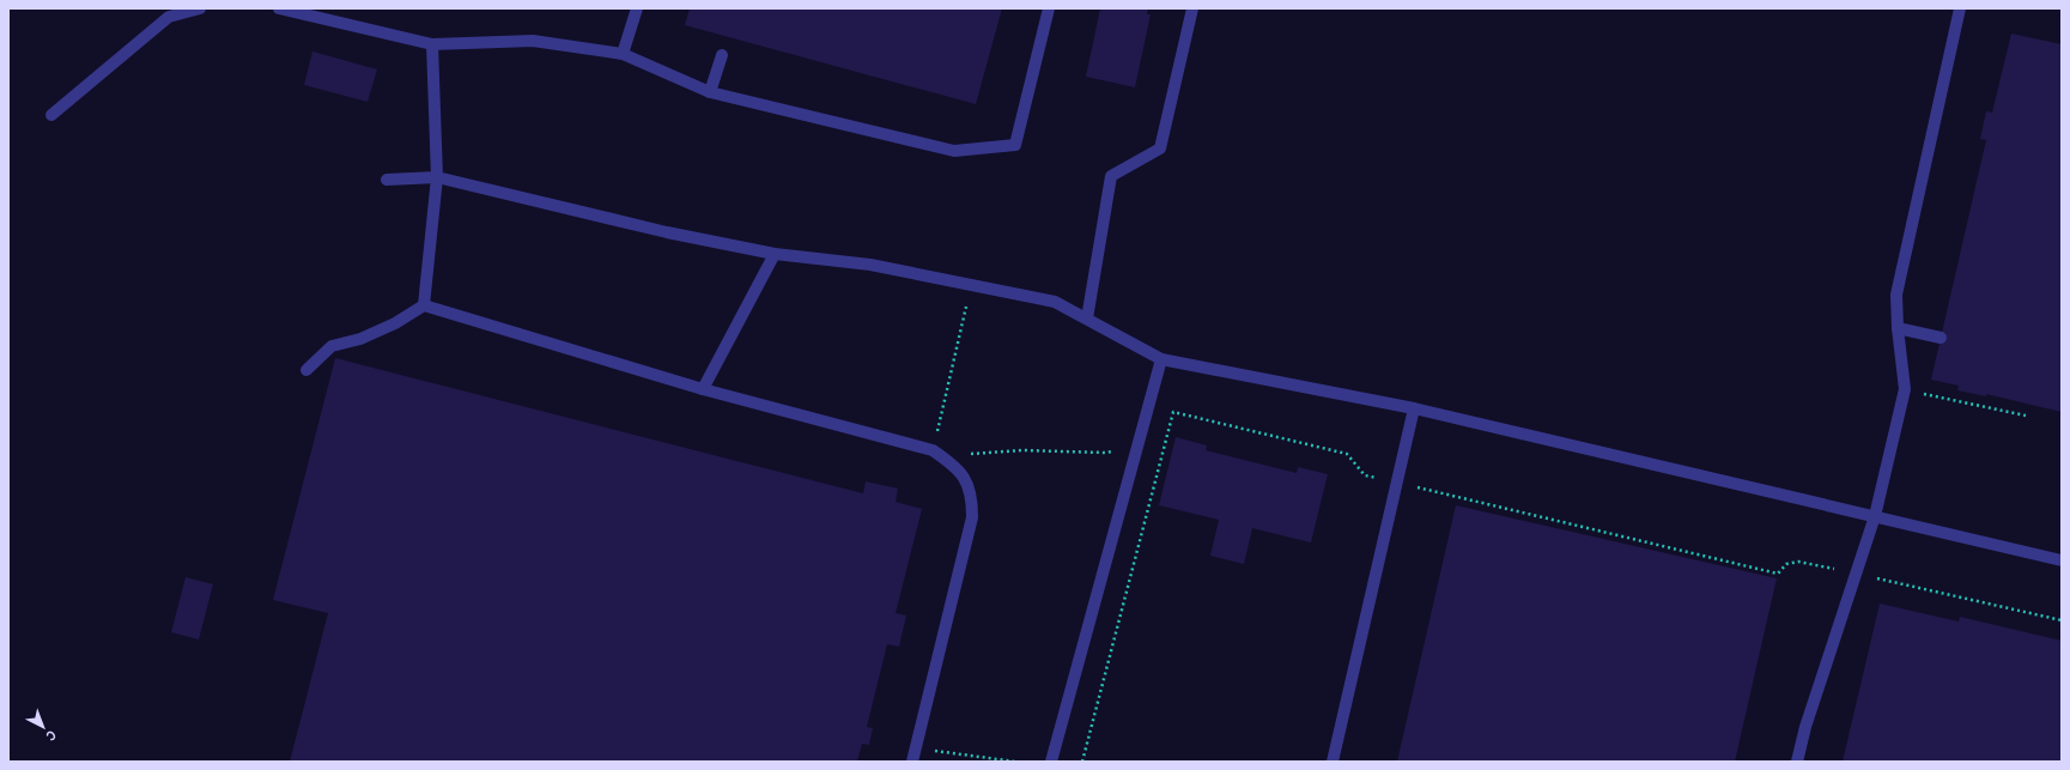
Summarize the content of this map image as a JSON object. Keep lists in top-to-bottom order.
{
  "north": "bottom right"
}
